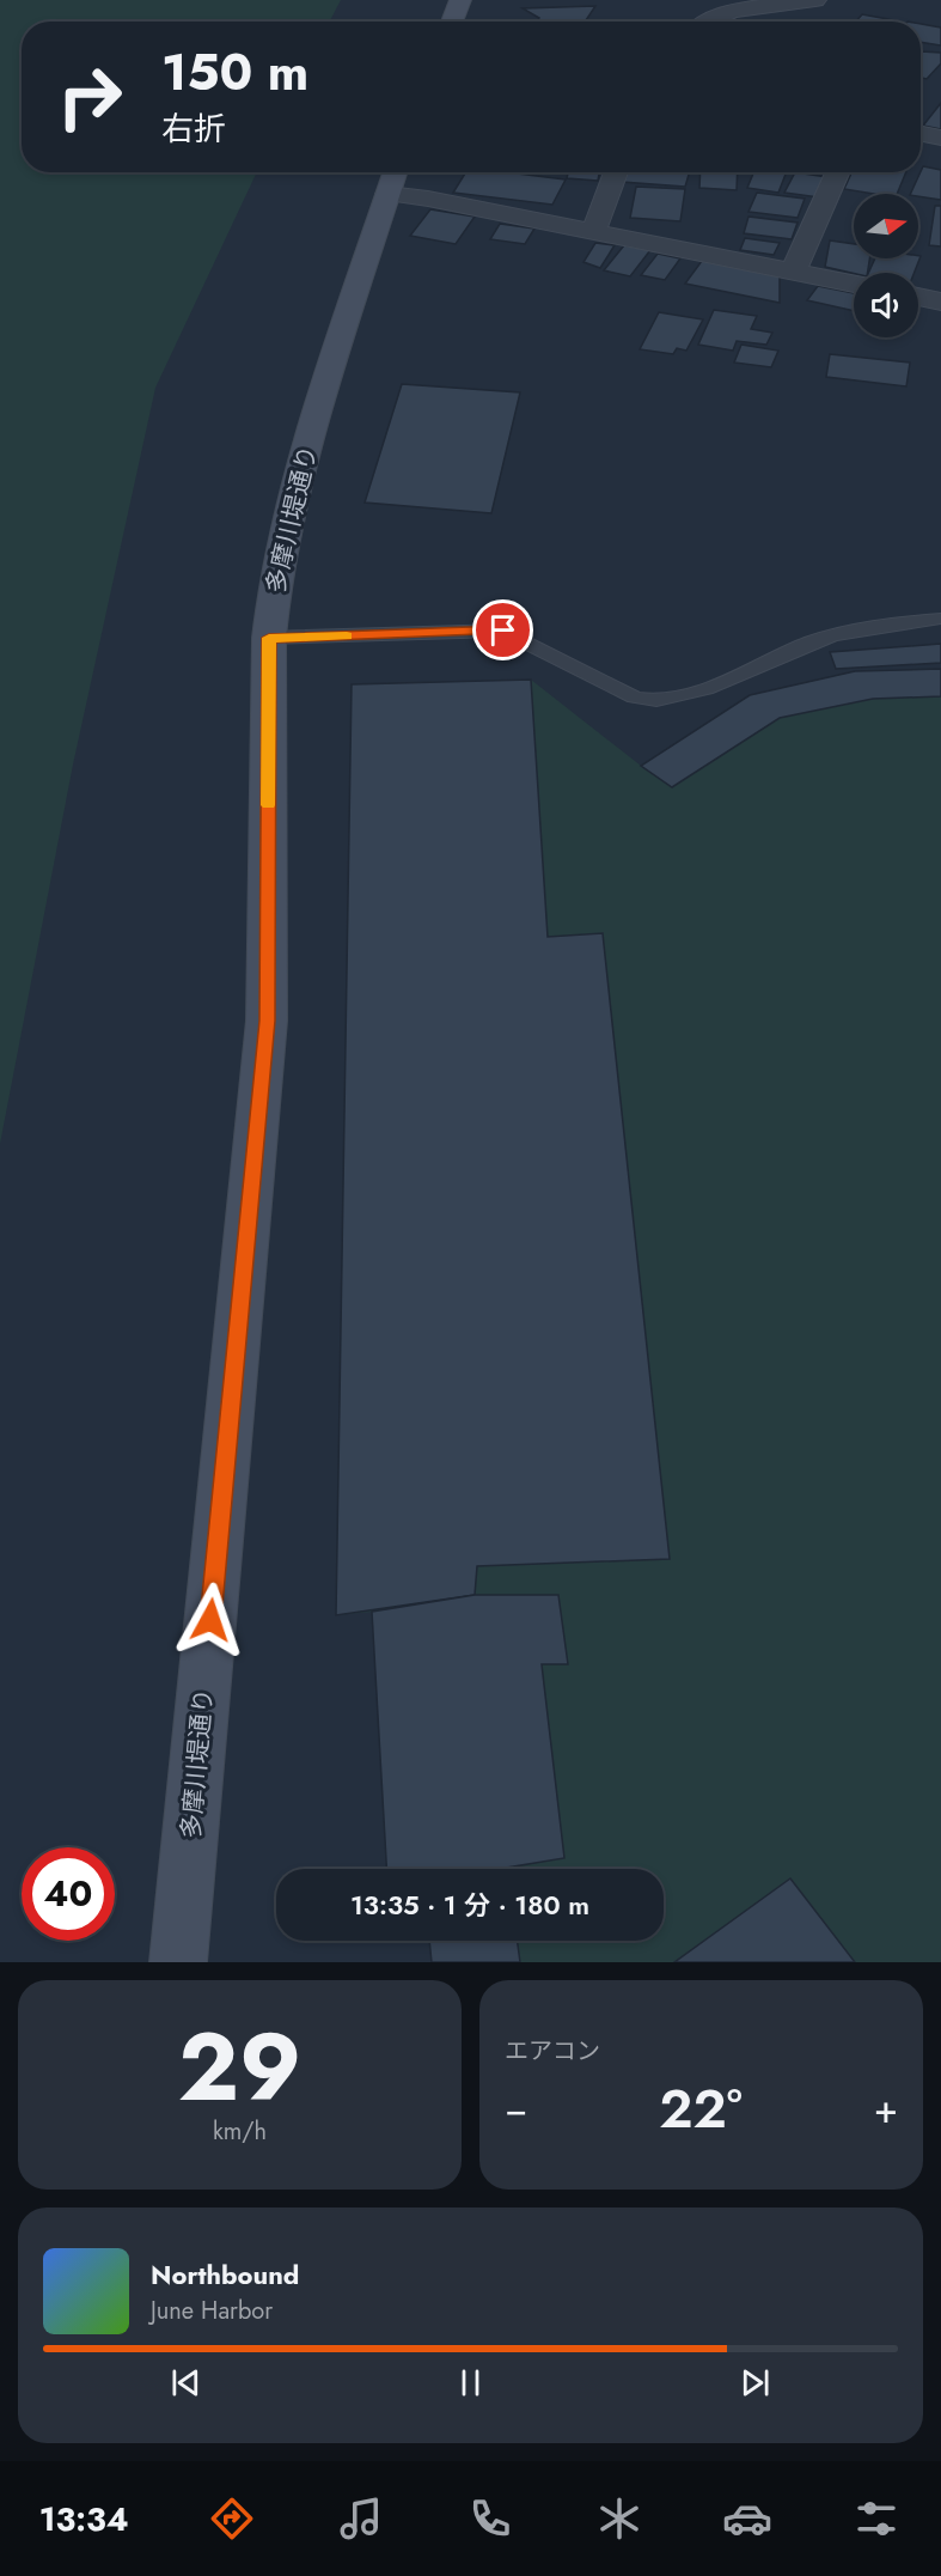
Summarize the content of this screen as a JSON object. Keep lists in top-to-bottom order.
{
  "streets": {
    "street": ["多摩川堤通り"]
  },
  "north": "right",
  "page": {
    "turn": ["150 m", "右折"],
    "limit": "40",
    "trip": "13:35 · 1 分 · 180 m",
    "tile": [
      ["29", "km/h"],
      "エアコン"
    ],
    "heat": ["−", "22°", "+"],
    "song": ["Northbound", "June Harbor"],
    "tabs": "13:34"
  }
}
